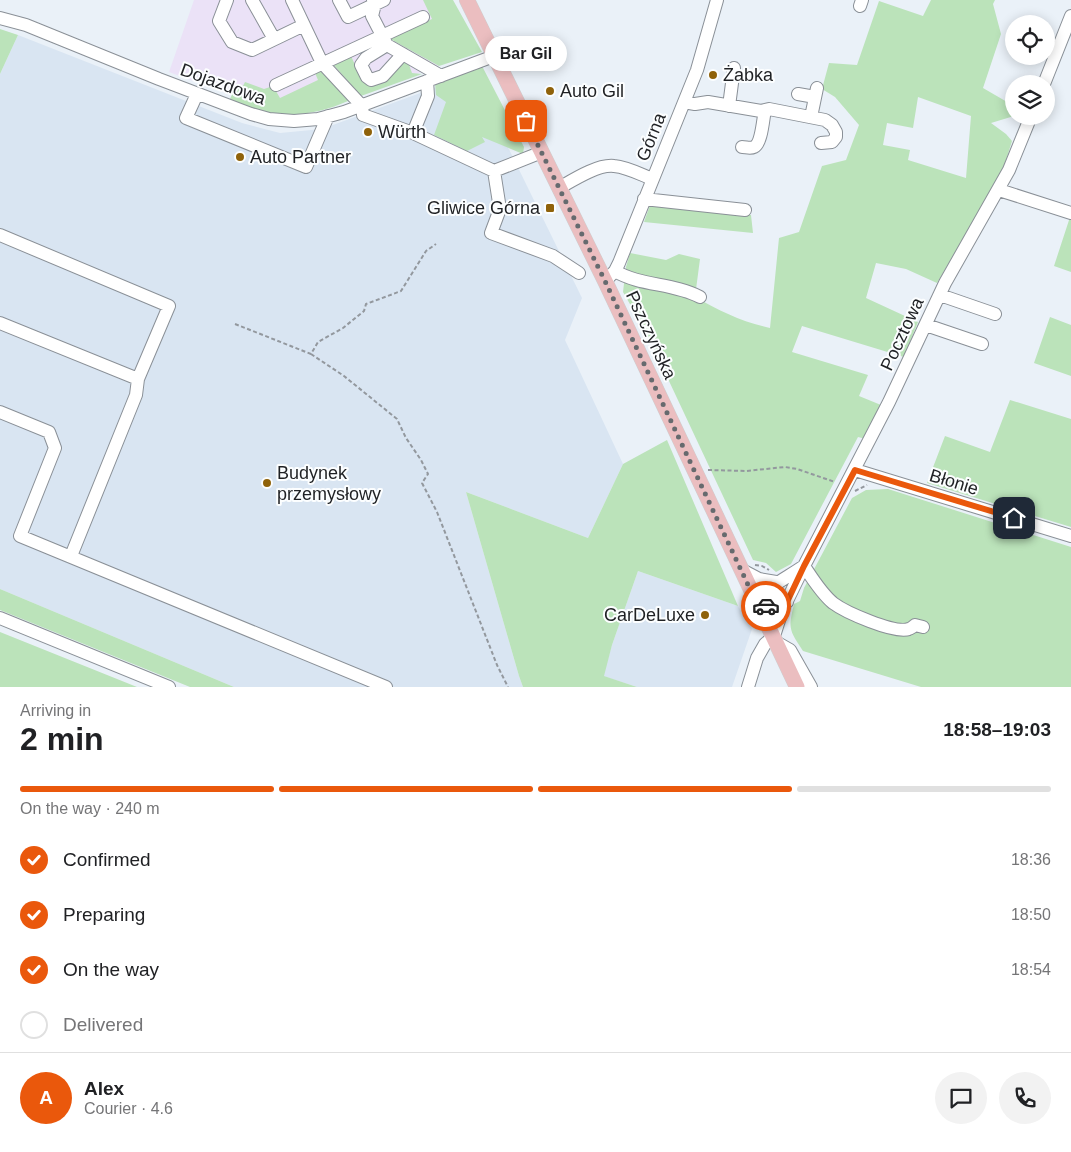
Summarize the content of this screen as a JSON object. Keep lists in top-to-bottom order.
{
  "streets": {
    "main road": ["Pszczyńska"],
    "street": [
      "Dojazdowa",
      "Górna",
      "Pocztowa",
      "Błonie"
    ]
  },
  "crossings": [
    ["Dojazdowa", "Pszczyńska"],
    ["Górna", "Pszczyńska"],
    ["Pocztowa", "Pszczyńska"],
    ["Pocztowa", "Błonie"]
  ],
  "places": {
    "other": [
      "Żabka",
      "Auto Gil",
      "Bar Gil",
      "Würth",
      "Auto Partner",
      "Budynek przemysłowy",
      "CarDeLuxe"
    ],
    "transit": ["Gliwice Górna"]
  },
  "page": {
    "bubble": "Bar Gil",
    "heading": ["2 min", "Arriving in", "18:58–19:03"],
    "panel": ["Alex", "Courier · 4.6"],
    "bar": "On the way · 240 m",
    "list": [
      ["Confirmed", "18:36"],
      ["Preparing", "18:50"],
      ["On the way", "18:54"],
      "Delivered"
    ],
    "round": "A"
  }
}
